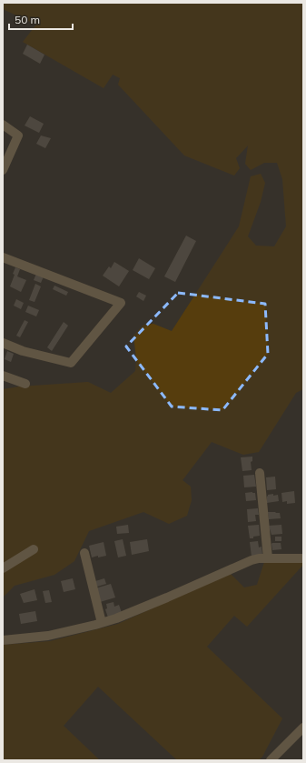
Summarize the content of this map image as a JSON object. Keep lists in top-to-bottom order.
{
  "scale_bar": "50 m"
}
